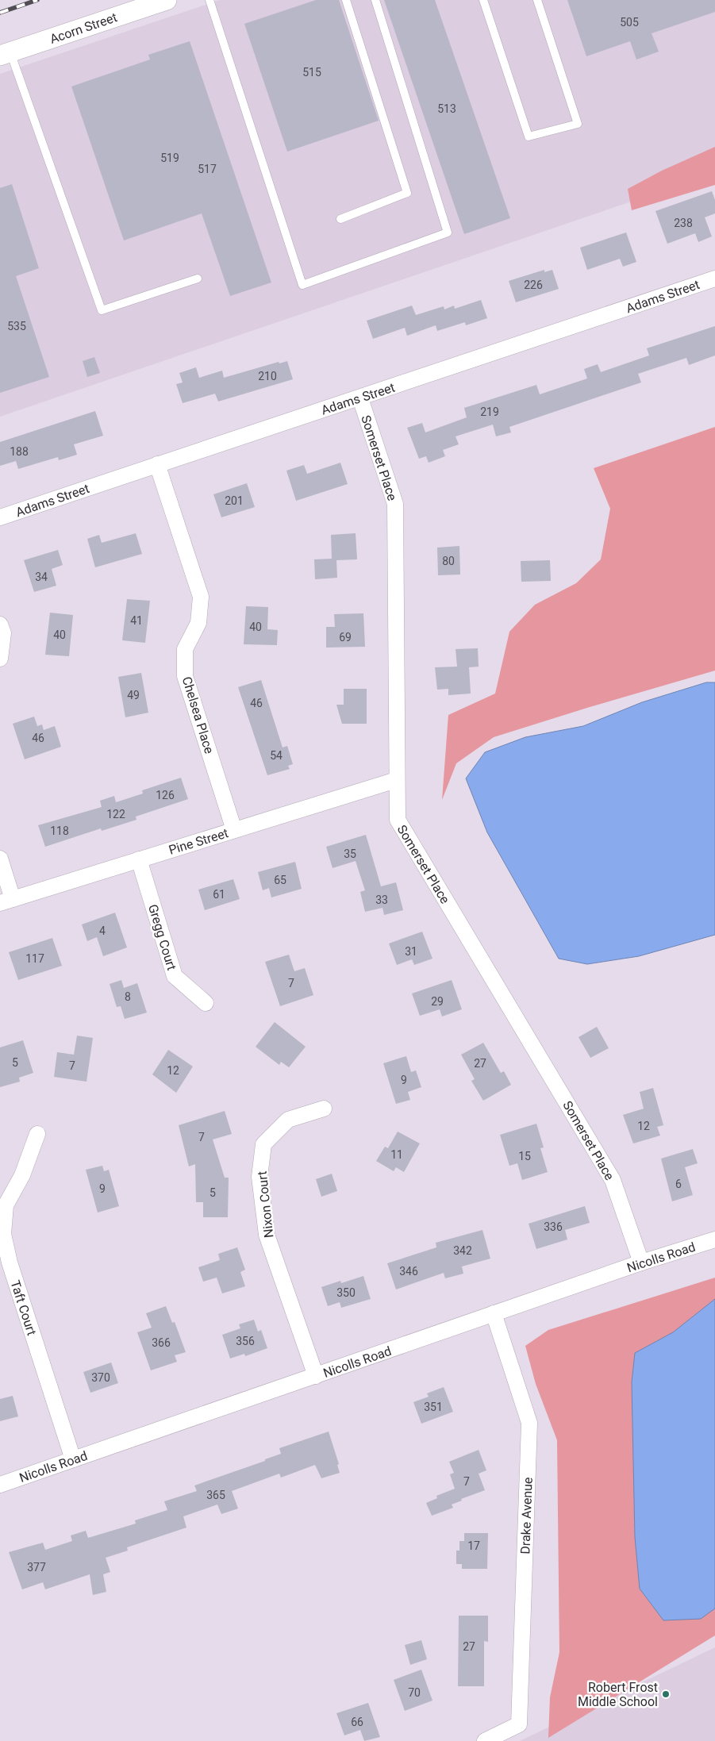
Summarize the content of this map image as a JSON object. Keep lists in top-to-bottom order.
{
  "streets": {
    "street": [
      "Acorn Street",
      "Adams Street",
      "Somerset Place",
      "Chelsea Place",
      "Pine Street",
      "Gregg Court",
      "Nixon Court",
      "Nicolls Road",
      "Taft Court",
      "Drake Avenue"
    ]
  },
  "crossings": [
    ["Adams Street", "Somerset Place"],
    ["Adams Street", "Chelsea Place"],
    ["Somerset Place", "Pine Street"],
    ["Somerset Place", "Nicolls Road"],
    ["Chelsea Place", "Pine Street"],
    ["Pine Street", "Gregg Court"],
    ["Nixon Court", "Nicolls Road"],
    ["Nicolls Road", "Taft Court"],
    ["Nicolls Road", "Drake Avenue"]
  ],
  "places": ["Robert Frost Middle School"],
  "house_numbers": [
    "505",
    "515",
    "513",
    "519",
    "517",
    "238",
    "226",
    "535",
    "210",
    "219",
    "188",
    "201",
    "80",
    "34",
    "41",
    "40",
    "40",
    "69",
    "49",
    "46",
    "46",
    "54",
    "126",
    "122",
    "118",
    "35",
    "65",
    "61",
    "33",
    "4",
    "31",
    "117",
    "7",
    "8",
    "29",
    "5",
    "27",
    "7",
    "12",
    "9",
    "12",
    "7",
    "11",
    "15",
    "6",
    "9",
    "5",
    "336",
    "342",
    "346",
    "350",
    "356",
    "366",
    "370",
    "351",
    "7",
    "365",
    "17",
    "377",
    "27",
    "70",
    "66"
  ]
}
